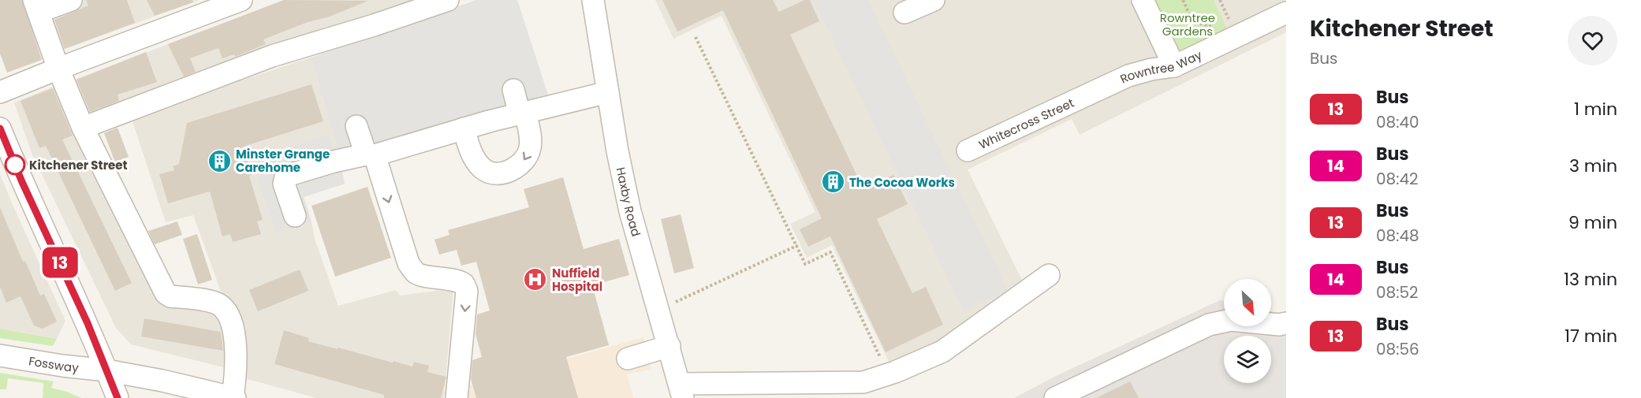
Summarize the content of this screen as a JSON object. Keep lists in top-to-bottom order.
{
  "streets": {
    "street": [
      "Rowntree Way",
      "Whitecross Street",
      "Haxby Road",
      "Fossway"
    ]
  },
  "crossings": [
    ["Rowntree Way", "Whitecross Street"]
  ],
  "parks": ["Rowntree Gardens"],
  "places": {
    "building": ["Minster Grange Carehome", "The Cocoa Works"],
    "other": ["Kitchener Street"],
    "hospital": ["Nuffield Hospital"]
  },
  "lines": ["bus line 13"],
  "north": "bottom right",
  "page": {
    "on_map": "13",
    "heading": ["Kitchener Street", "Bus"],
    "list": [
      {
        "mark": "13",
        "name": "Bus",
        "note": "08:40",
        "value": "1 min"
      },
      {
        "mark": "14",
        "name": "Bus",
        "note": "08:42",
        "value": "3 min"
      },
      {
        "mark": "13",
        "name": "Bus",
        "note": "08:48",
        "value": "9 min"
      },
      {
        "mark": "14",
        "name": "Bus",
        "note": "08:52",
        "value": "13 min"
      },
      {
        "mark": "13",
        "name": "Bus",
        "note": "08:56",
        "value": "17 min"
      }
    ]
  }
}
